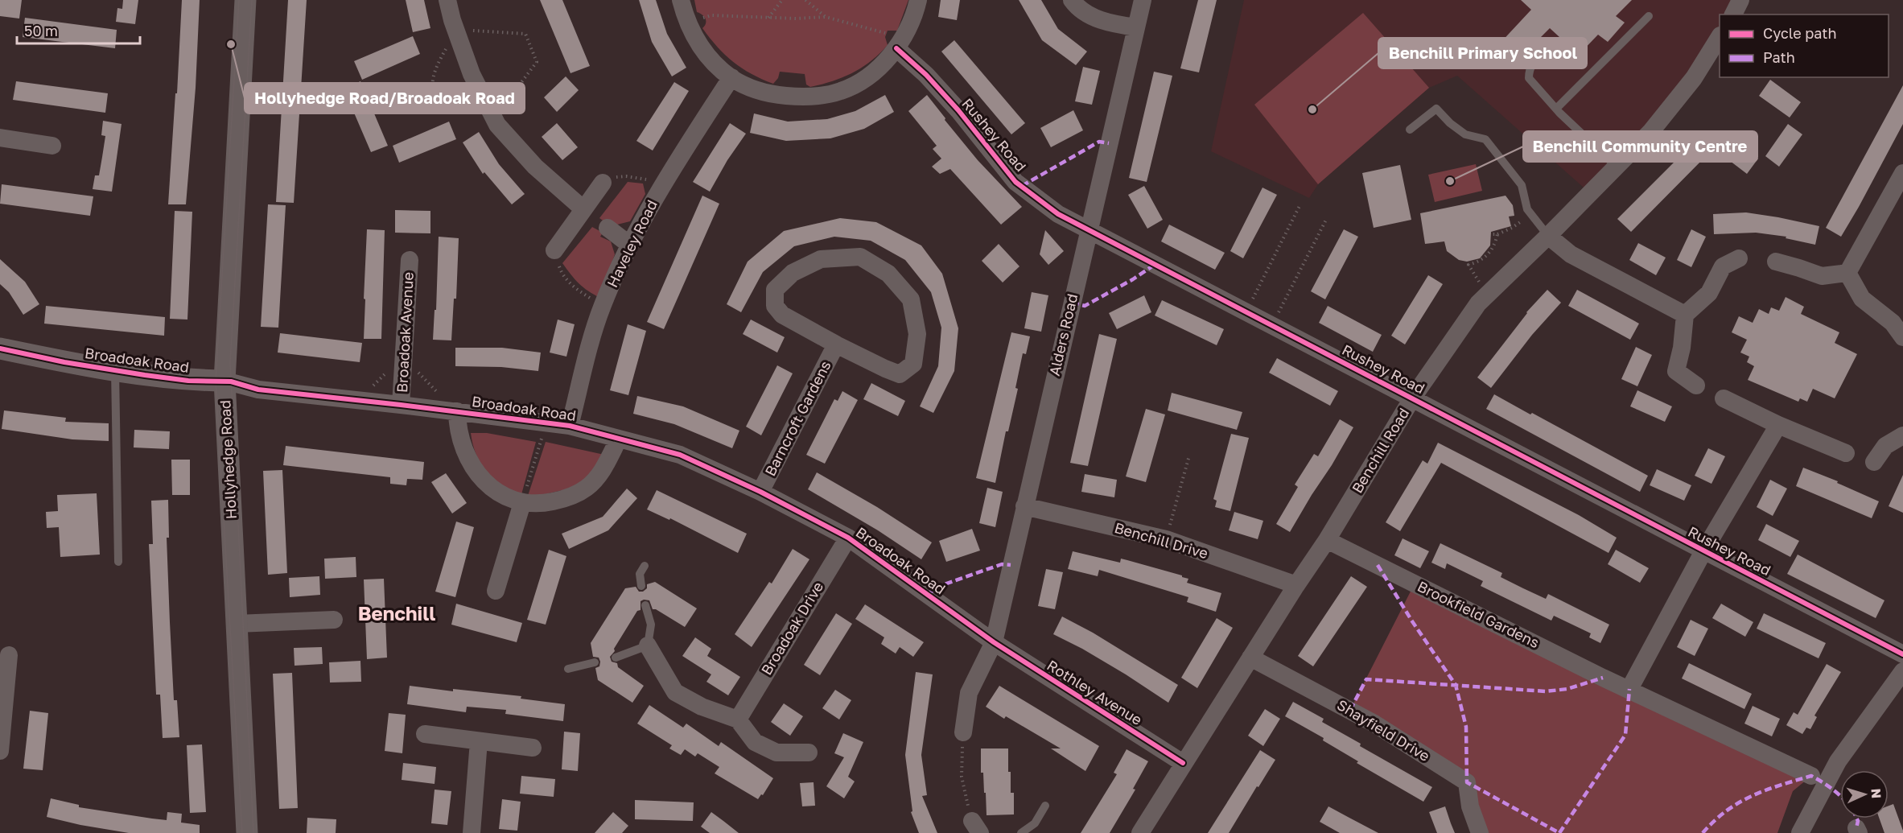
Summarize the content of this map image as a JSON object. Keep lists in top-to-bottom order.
{
  "streets": {
    "street": [
      "Rushey Road",
      "Haveley Road",
      "Broadoak Avenue",
      "Alders Road",
      "Broadoak Road",
      "Barncroft Gardens",
      "Benchill Road",
      "Hollyhedge Road",
      "Benchill Drive",
      "Brookfield Gardens",
      "Broadoak Drive",
      "Rothley Avenue",
      "Shayfield Drive"
    ]
  },
  "crossings": [
    ["Rushey Road", "Alders Road"],
    ["Rushey Road", "Benchill Road"],
    ["Haveley Road", "Broadoak Road"],
    ["Broadoak Avenue", "Broadoak Road"],
    ["Alders Road", "Broadoak Road"],
    ["Alders Road", "Benchill Drive"],
    ["Alders Road", "Rothley Avenue"],
    ["Broadoak Road", "Barncroft Gardens"],
    ["Broadoak Road", "Hollyhedge Road"],
    ["Broadoak Road", "Broadoak Drive"],
    ["Broadoak Road", "Rothley Avenue"],
    ["Benchill Road", "Benchill Drive"],
    ["Benchill Road", "Brookfield Gardens"],
    ["Benchill Road", "Rothley Avenue"],
    ["Benchill Road", "Shayfield Drive"]
  ],
  "districts": ["Benchill"],
  "places": ["Hollyhedge Road/Broadoak Road", "Benchill Primary School", "Benchill Community Centre"],
  "legend": ["Cycle path", "Path"],
  "scale_bar": "50 m",
  "north": "right"
}
